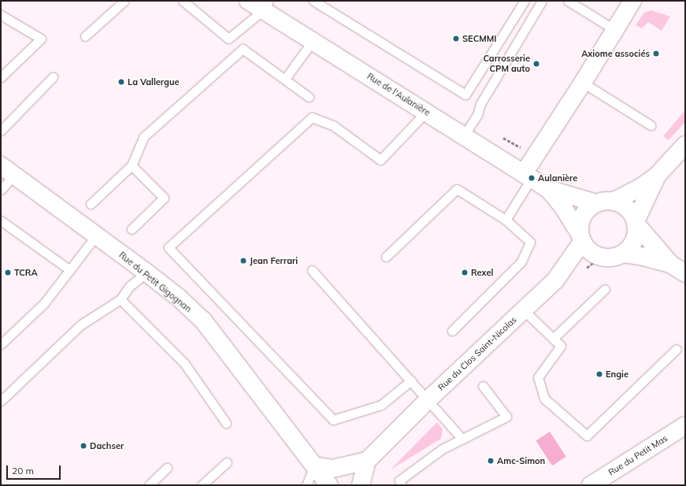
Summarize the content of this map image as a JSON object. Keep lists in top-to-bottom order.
{
  "streets": {
    "street": [
      "Rue de l'Aulanière",
      "Rue du Petit Gigognan",
      "Rue du Clos Saint-Nicolas",
      "Rue du Petit Mas"
    ]
  },
  "crossings": [
    ["Rue de l'Aulanière", "Rue du Clos Saint-Nicolas"]
  ],
  "places": [
    "SECMMI",
    "Axiome associés",
    "Carrosserie CPM auto",
    "La Vallergue",
    "Aulanière",
    "Jean Ferrari",
    "TCRA",
    "Rexel",
    "Engie",
    "Dachser",
    "Amc-Simon"
  ],
  "scale_bar": "20 m"
}
